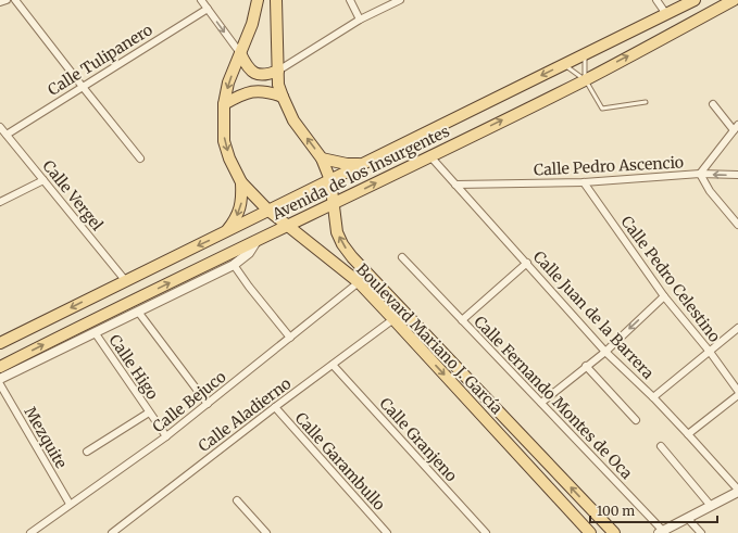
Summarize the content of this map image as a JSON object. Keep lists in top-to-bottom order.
{
  "streets": {
    "main road": ["Avenida de los Insurgentes", "Boulevard Mariano J. García"],
    "street": [
      "Calle Tulipanero",
      "Calle Pedro Ascencio",
      "Calle Vergel",
      "Calle Pedro Celestino",
      "Calle Juan de la Barrera",
      "Calle Higo",
      "Calle Fernando Montes de Oca",
      "Calle Bejuco",
      "Calle Aladierno",
      "Mezquite",
      "Calle Granjeno",
      "Calle Garambullo"
    ]
  },
  "crossings": [
    ["Calle Tulipanero", "Calle Vergel"],
    ["Calle Pedro Ascencio", "Calle Pedro Celestino"],
    ["Calle Pedro Ascencio", "Calle Juan de la Barrera"],
    ["Avenida de los Insurgentes", "Calle Vergel"],
    ["Avenida de los Insurgentes", "Calle Juan de la Barrera"],
    ["Avenida de los Insurgentes", "Boulevard Mariano J. García"],
    ["Boulevard Mariano J. García", "Calle Bejuco"],
    ["Boulevard Mariano J. García", "Calle Aladierno"],
    ["Calle Higo", "Calle Bejuco"],
    ["Calle Bejuco", "Mezquite"],
    ["Calle Aladierno", "Calle Granjeno"],
    ["Calle Aladierno", "Calle Garambullo"]
  ],
  "scale_bar": "100 m"
}
